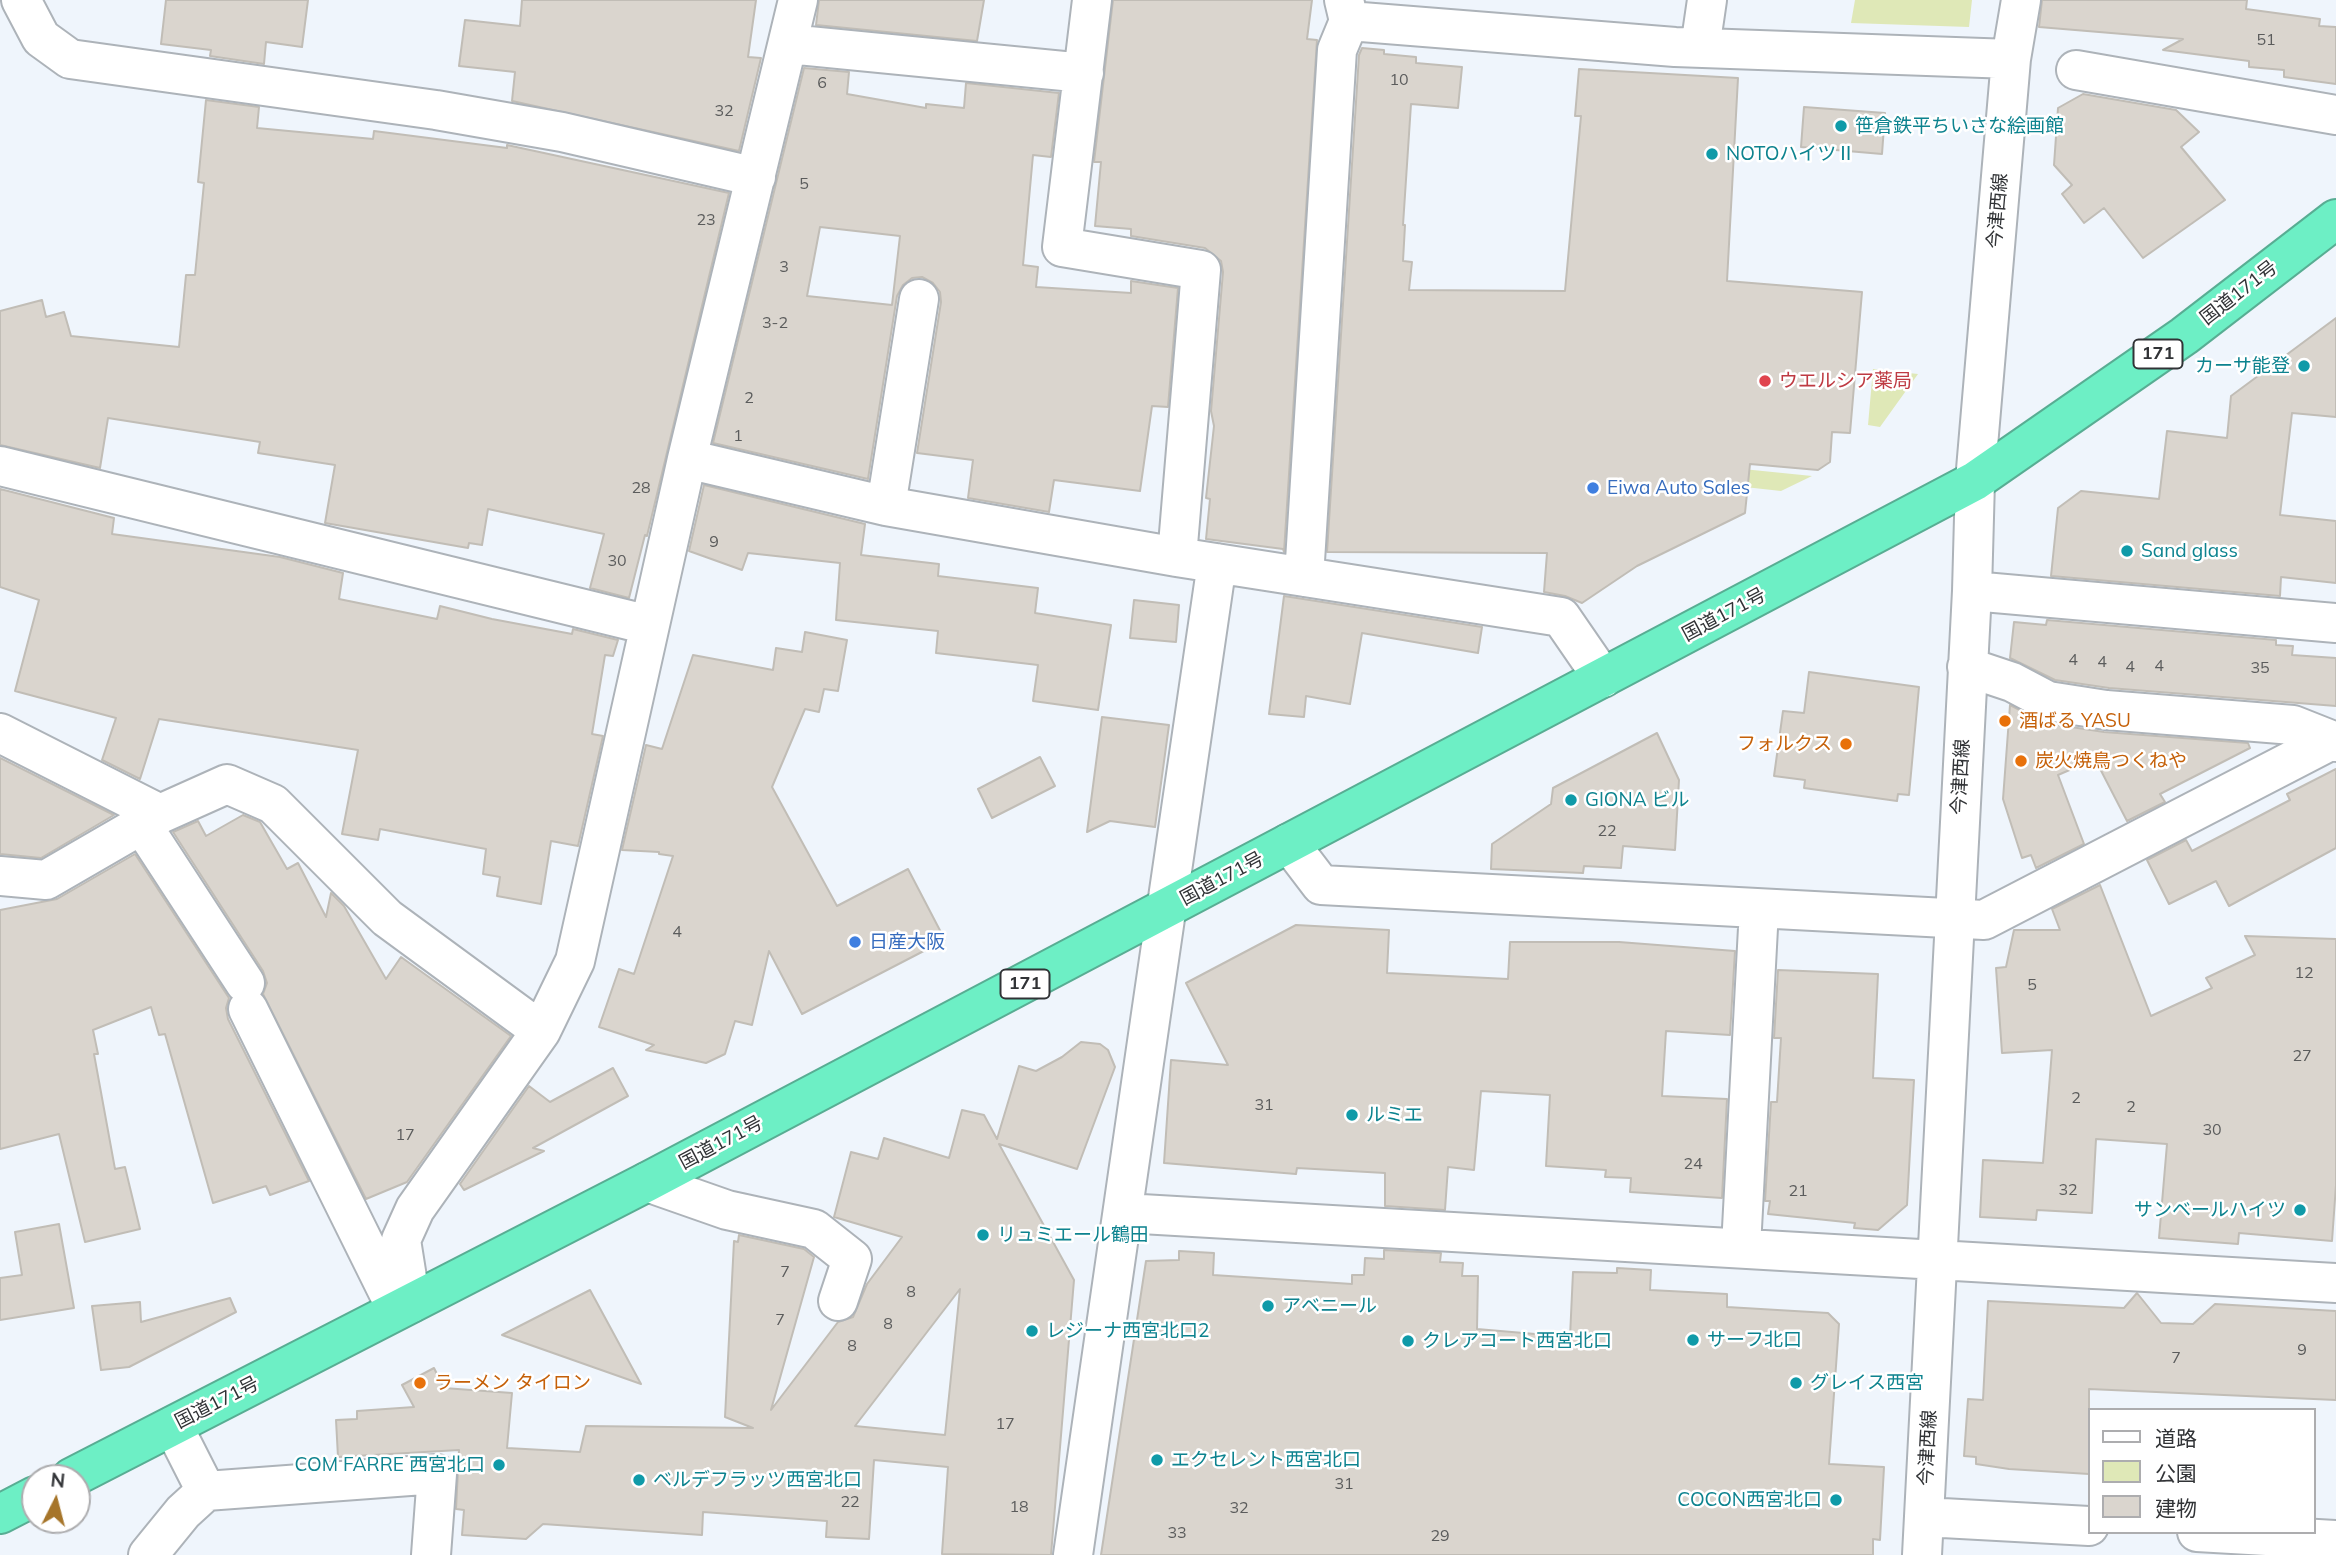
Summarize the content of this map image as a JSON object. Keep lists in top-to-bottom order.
{
  "streets": {
    "highway": ["国道171号", "171"],
    "street": ["今津西線"]
  },
  "crossings": [
    ["今津西線", "国道171号"]
  ],
  "places": [
    "笹倉鉄平ちいさな絵画館",
    "NOTOハイツⅡ",
    "カーサ能登",
    "ウエルシア薬局",
    "Eiwa Auto Sales",
    "Sand glass",
    "酒ばる YASU",
    "フォルクス",
    "炭火焼鳥つくねや",
    "GIONA ビル",
    "日産大阪",
    "ルミエ",
    "サンベールハイツ",
    "リュミエール鶴田",
    "アベニール",
    "レジーナ西宮北口2",
    "サーフ北口",
    "クレアコート西宮北口",
    "ラーメン タイロン",
    "グレイス西宮",
    "エクセレント西宮北口",
    "COM FARRE 西宮北口",
    "ベルデフラッツ西宮北口",
    "COCON西宮北口"
  ],
  "house_numbers": [
    "51",
    "10",
    "6",
    "32",
    "5",
    "23",
    "3",
    "3-2",
    "2",
    "1",
    "28",
    "9",
    "30",
    "4",
    "4",
    "4",
    "4",
    "35",
    "22",
    "4",
    "12",
    "5",
    "27",
    "2",
    "31",
    "2",
    "30",
    "17",
    "24",
    "32",
    "21",
    "7",
    "8",
    "7",
    "8",
    "8",
    "9",
    "7",
    "17",
    "31",
    "22",
    "18",
    "32",
    "33",
    "29"
  ],
  "legend": ["道路", "公園", "建物"],
  "north": "top"
}
